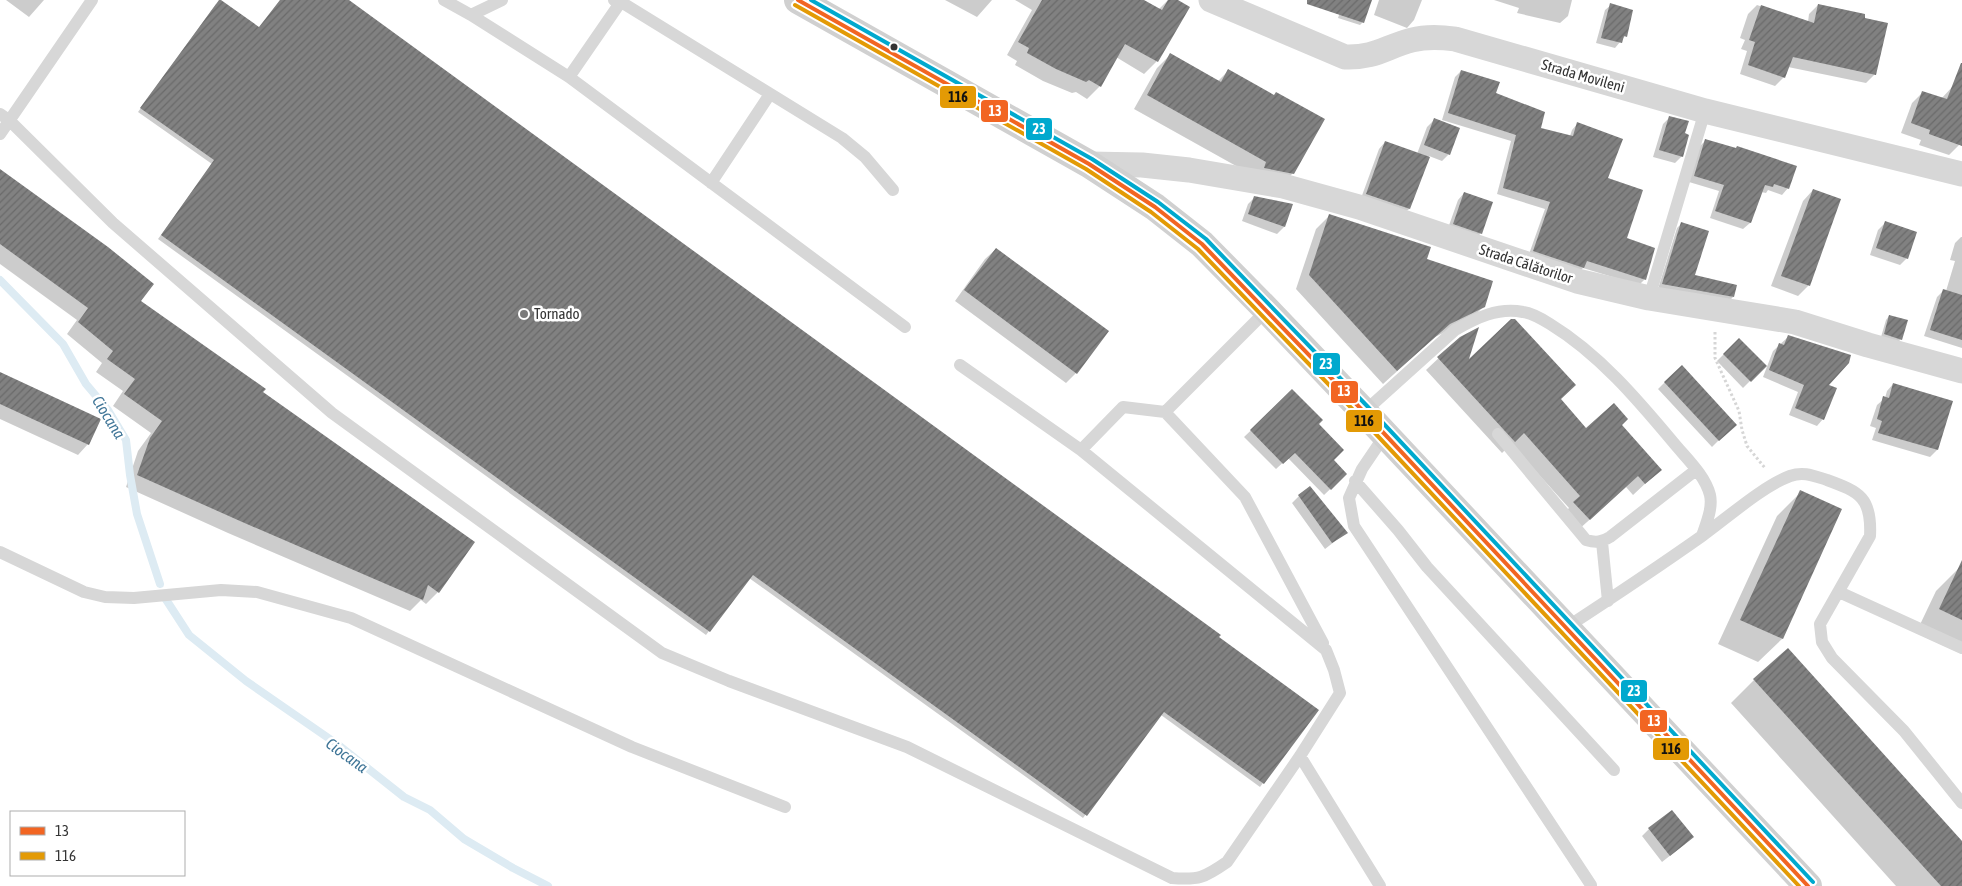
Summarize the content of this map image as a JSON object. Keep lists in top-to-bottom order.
{
  "streets": {
    "street": ["Strada Movileni", "Strada Călătorilor"]
  },
  "water": ["Ciocana"],
  "places": ["Tornado"],
  "lines": ["transit line 13", "transit line 23", "transit line 116"],
  "legend": ["13", "116"]
}
